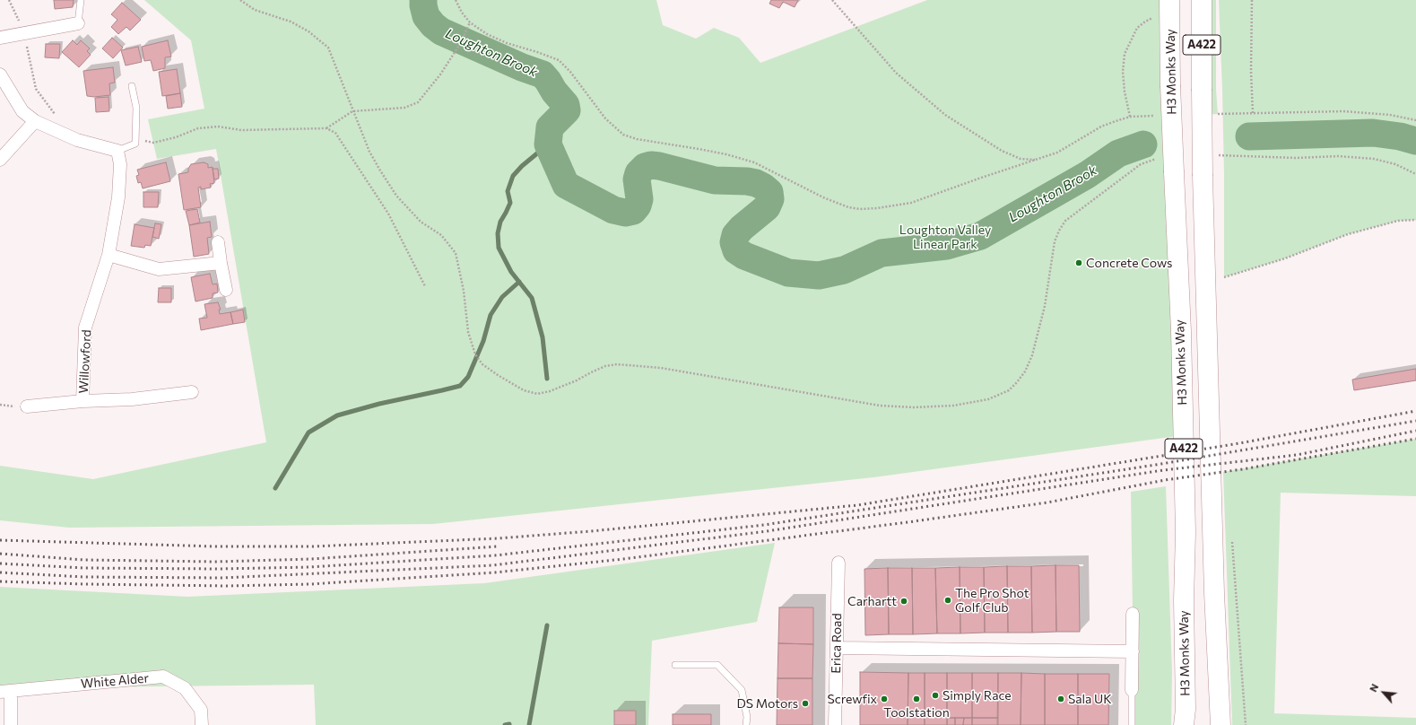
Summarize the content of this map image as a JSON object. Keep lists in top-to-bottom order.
{
  "streets": {
    "main road": ["A422", "H3 Monks Way"],
    "street": ["Willowford", "Erica Road", "White Alder"]
  },
  "water": ["Loughton Brook"],
  "parks": ["Loughton Valley Linear Park"],
  "places": [
    "Concrete Cows",
    "The Pro Shot Golf Club",
    "Carhartt",
    "Simply Race",
    "Screwfix",
    "Toolstation",
    "Sala UK",
    "DS Motors"
  ],
  "north": "top left"
}
